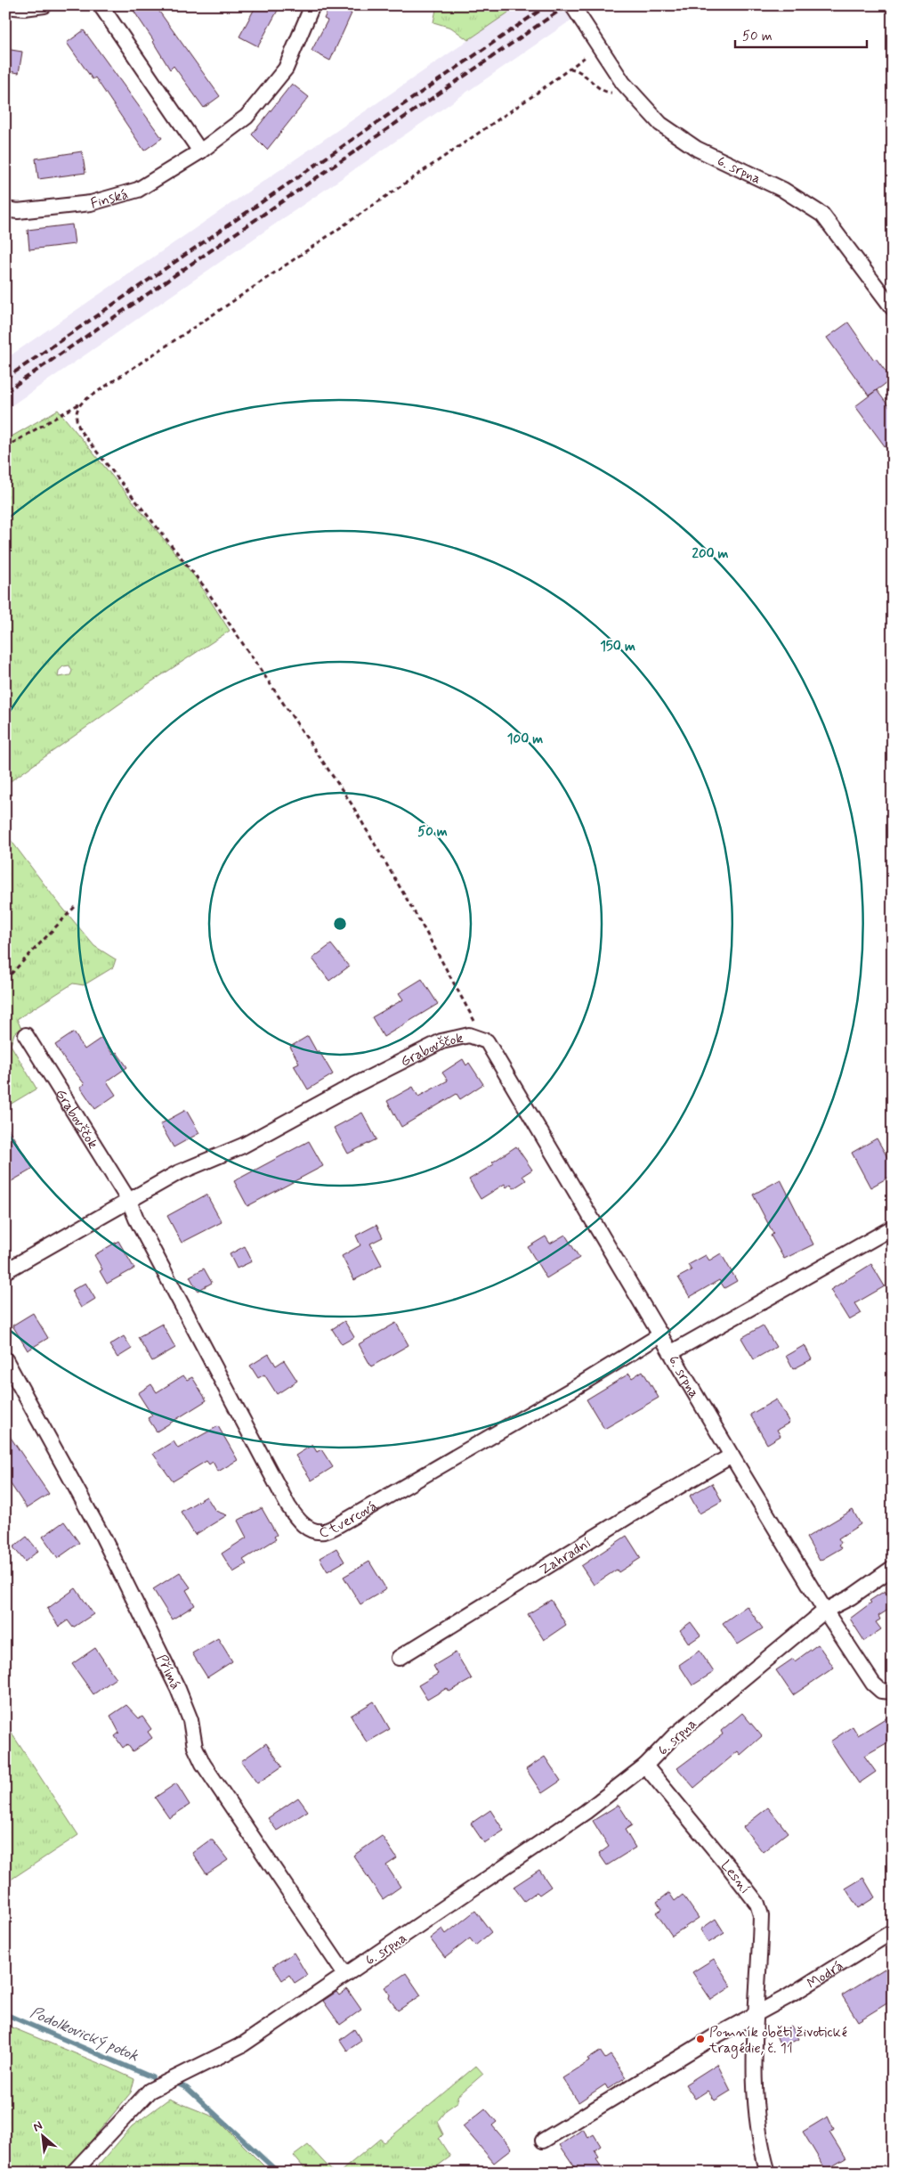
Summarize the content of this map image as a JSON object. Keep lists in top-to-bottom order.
{
  "streets": {
    "street": [
      "6. srpna",
      "Finská",
      "Grabovščok",
      "Čtvercová",
      "Zahradní",
      "Přímá",
      "Lesní",
      "Modrá"
    ]
  },
  "crossings": [
    ["6. srpna", "Grabovščok"],
    ["6. srpna", "Zahradní"],
    ["6. srpna", "Přímá"],
    ["6. srpna", "Lesní"],
    ["Grabovščok", "Čtvercová"],
    ["Lesní", "Modrá"]
  ],
  "water": ["Podolkovický potok"],
  "places": ["Pomník oběti životické tragédie, č. 11"],
  "scale_bar": "50 m",
  "north": "top left",
  "rings": [
    "200 m",
    "150 m",
    "100 m",
    "50 m"
  ]
}
